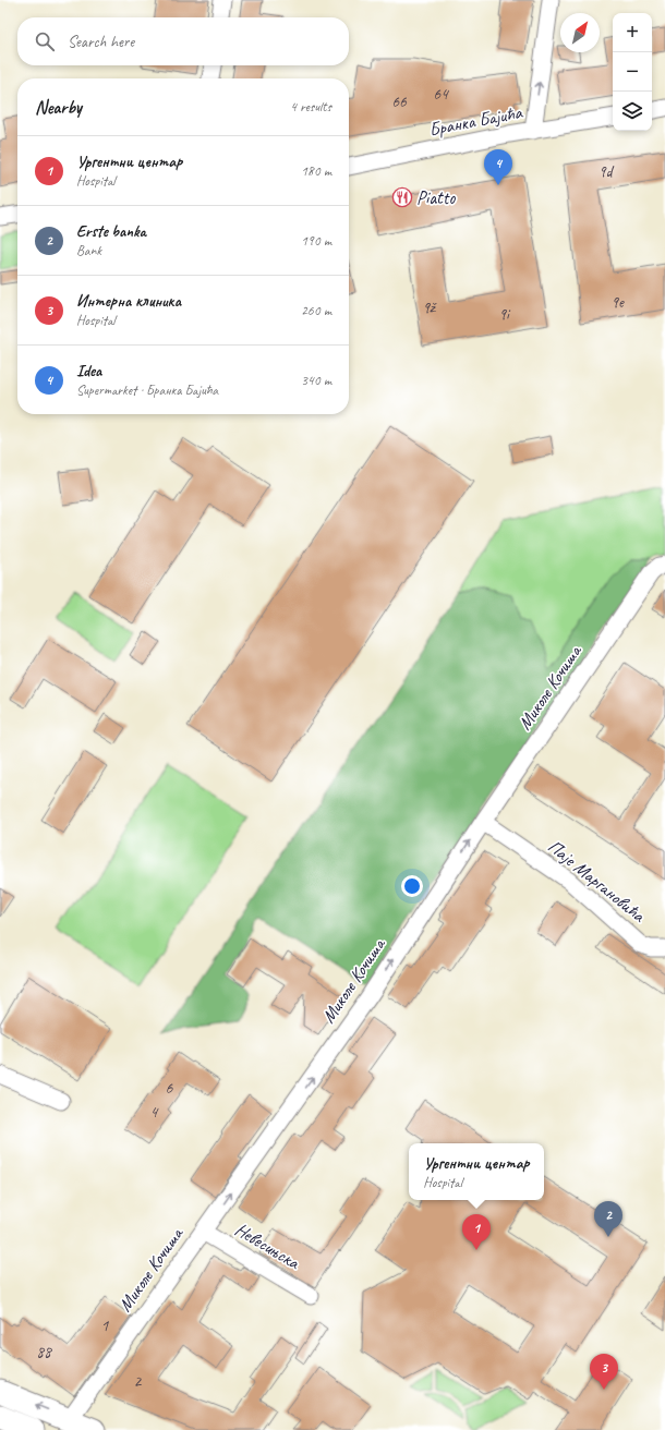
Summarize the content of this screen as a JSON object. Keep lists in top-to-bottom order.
{
  "streets": {
    "street": [
      "Бранка Бајића",
      "Миколе Кочиша",
      "Паје Маргановића",
      "Невесињска"
    ]
  },
  "crossings": [
    ["Миколе Кочиша", "Паје Маргановића"],
    ["Миколе Кочиша", "Невесињска"]
  ],
  "one_way": ["Миколе Кочиша"],
  "places": {
    "restaurant": ["Piatto"]
  },
  "house_numbers": [
    "64",
    "66",
    "9d",
    "9e",
    "9ž",
    "9i",
    "6",
    "4",
    "1",
    "88",
    "2"
  ],
  "north": "top right",
  "page": {
    "map_buttons": ["+", "−"],
    "search": "Search here",
    "heading": ["Nearby", "4 results"],
    "list": [
      {
        "mark": "1",
        "name": "Ургентни центар",
        "note": "Hospital",
        "value": "180 m"
      },
      {
        "mark": "2",
        "name": "Erste banka",
        "note": "Bank",
        "value": "190 m"
      },
      {
        "mark": "3",
        "name": "Интерна клиника",
        "note": "Hospital",
        "value": "260 m"
      },
      {
        "mark": "4",
        "name": "Idea",
        "note": "Supermarket · Бранка Бајића",
        "value": "340 m"
      }
    ],
    "pins": [
      "4",
      "2",
      "1",
      "3"
    ],
    "popup": ["Ургентни центар", "Hospital"]
  }
}
